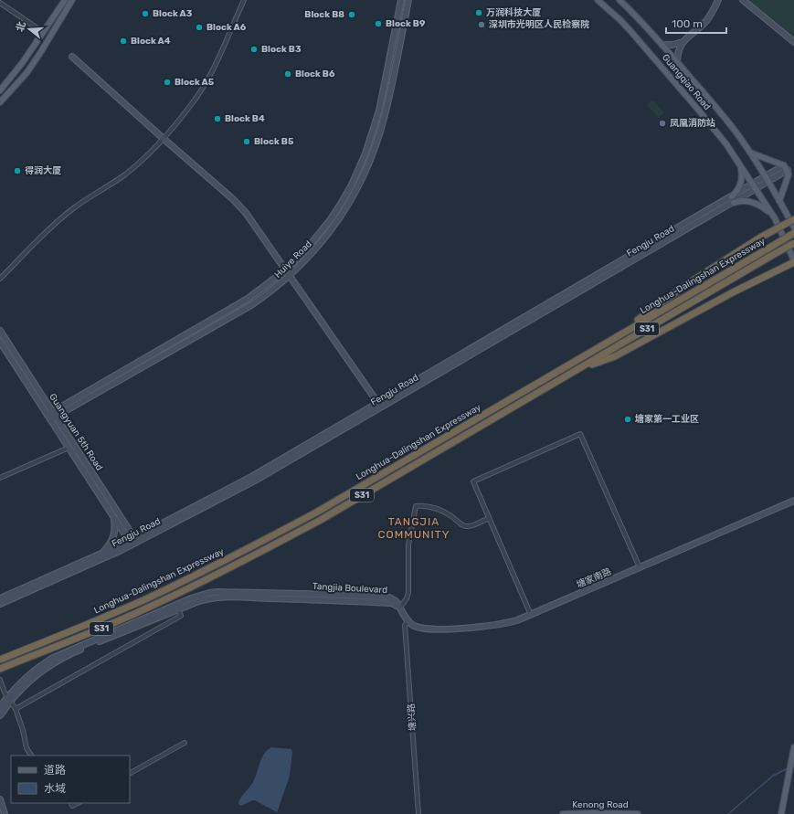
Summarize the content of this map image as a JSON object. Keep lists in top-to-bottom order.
{
  "streets": {
    "highway": ["Longhua-Dalingshan Expressway", "S31"],
    "main road": ["Guangqiao Road", "Kenong Road"],
    "street": [
      "Fengju Road",
      "Huiye Road",
      "Guangyuan 5th Road",
      "塘家南路",
      "Tangjia Boulevard",
      "塘兴路"
    ]
  },
  "crossings": [
    ["Guangqiao Road", "Fengju Road"],
    ["Fengju Road", "Guangyuan 5th Road"],
    ["Huiye Road", "Guangyuan 5th Road"],
    ["塘家南路", "塘兴路"]
  ],
  "districts": ["TANGJIA COMMUNITY"],
  "places": [
    "万润科技大厦",
    "Block A3",
    "Block B8",
    "Block B9",
    "深圳市光明区人民检察院",
    "Block A6",
    "Block A4",
    "Block B3",
    "Block B6",
    "Block A5",
    "Block B4",
    "凤凰消防站",
    "Block B5",
    "得润大厦",
    "塘家第一工业区"
  ],
  "legend": ["道路", "水域"],
  "scale_bar": "100 m",
  "north": "left"
}
